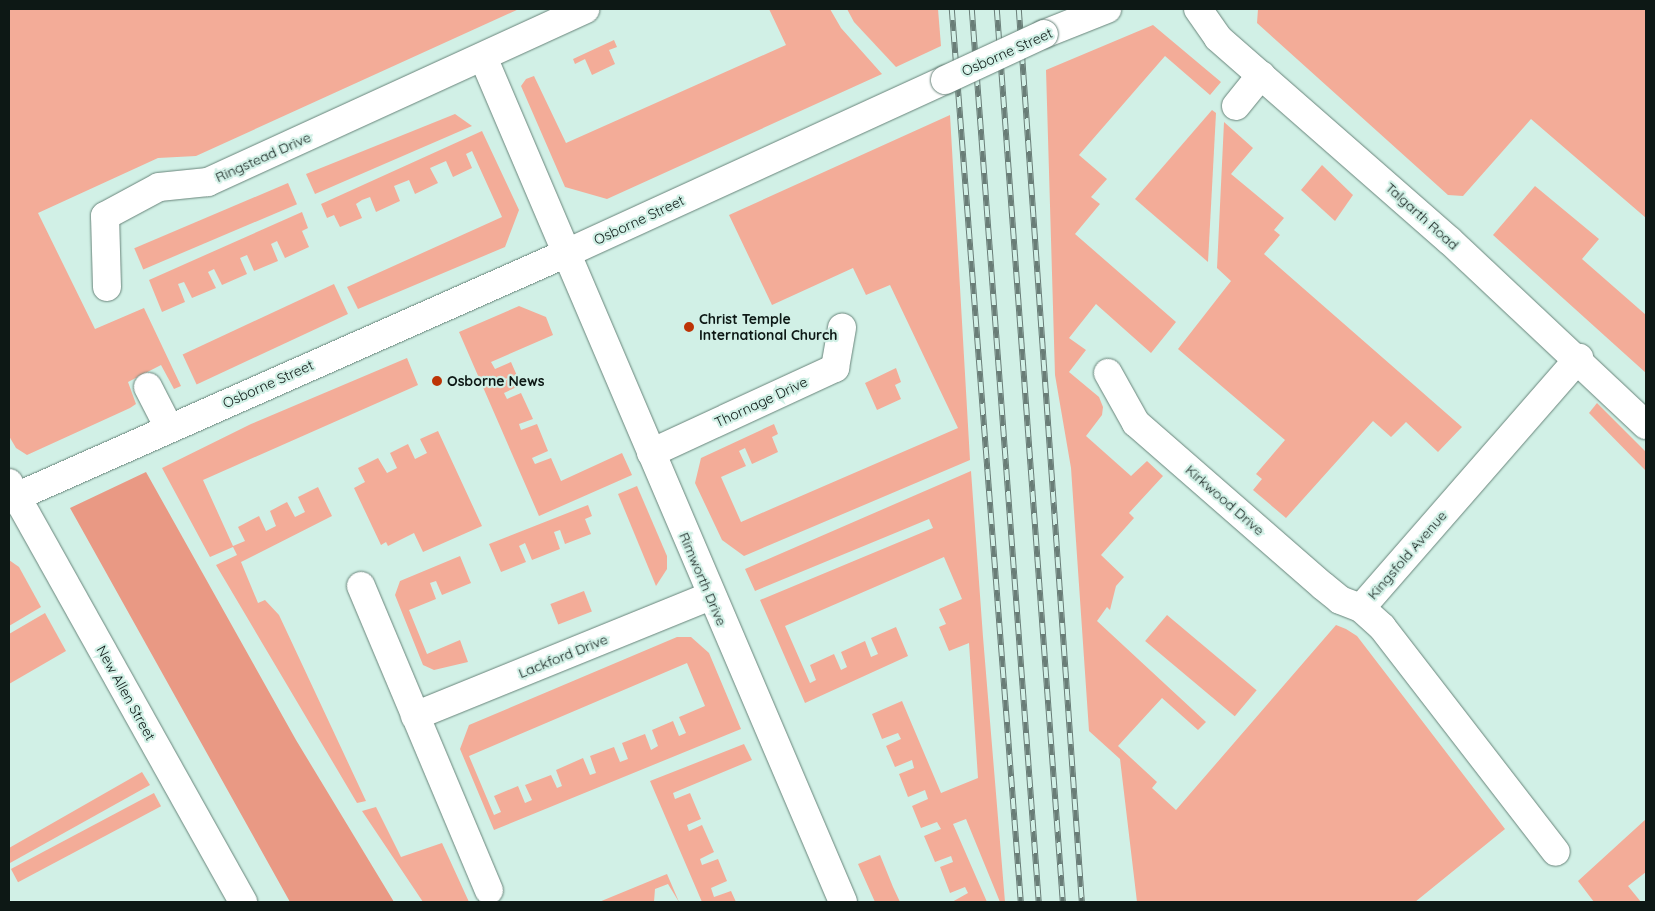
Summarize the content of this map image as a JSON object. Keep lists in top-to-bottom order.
{
  "streets": {
    "street": [
      "Osborne Street",
      "Ringstead Drive",
      "Talgarth Road",
      "Thornage Drive",
      "Kirkwood Drive",
      "Kingsfold Avenue",
      "Rimworth Drive",
      "Lackford Drive",
      "New Allen Street"
    ]
  },
  "crossings": [
    ["Osborne Street", "Rimworth Drive"],
    ["Osborne Street", "New Allen Street"],
    ["Talgarth Road", "Kingsfold Avenue"],
    ["Thornage Drive", "Rimworth Drive"],
    ["Kirkwood Drive", "Kingsfold Avenue"],
    ["Rimworth Drive", "Lackford Drive"]
  ],
  "places": ["Christ Temple International Church", "Osborne News"]
}
